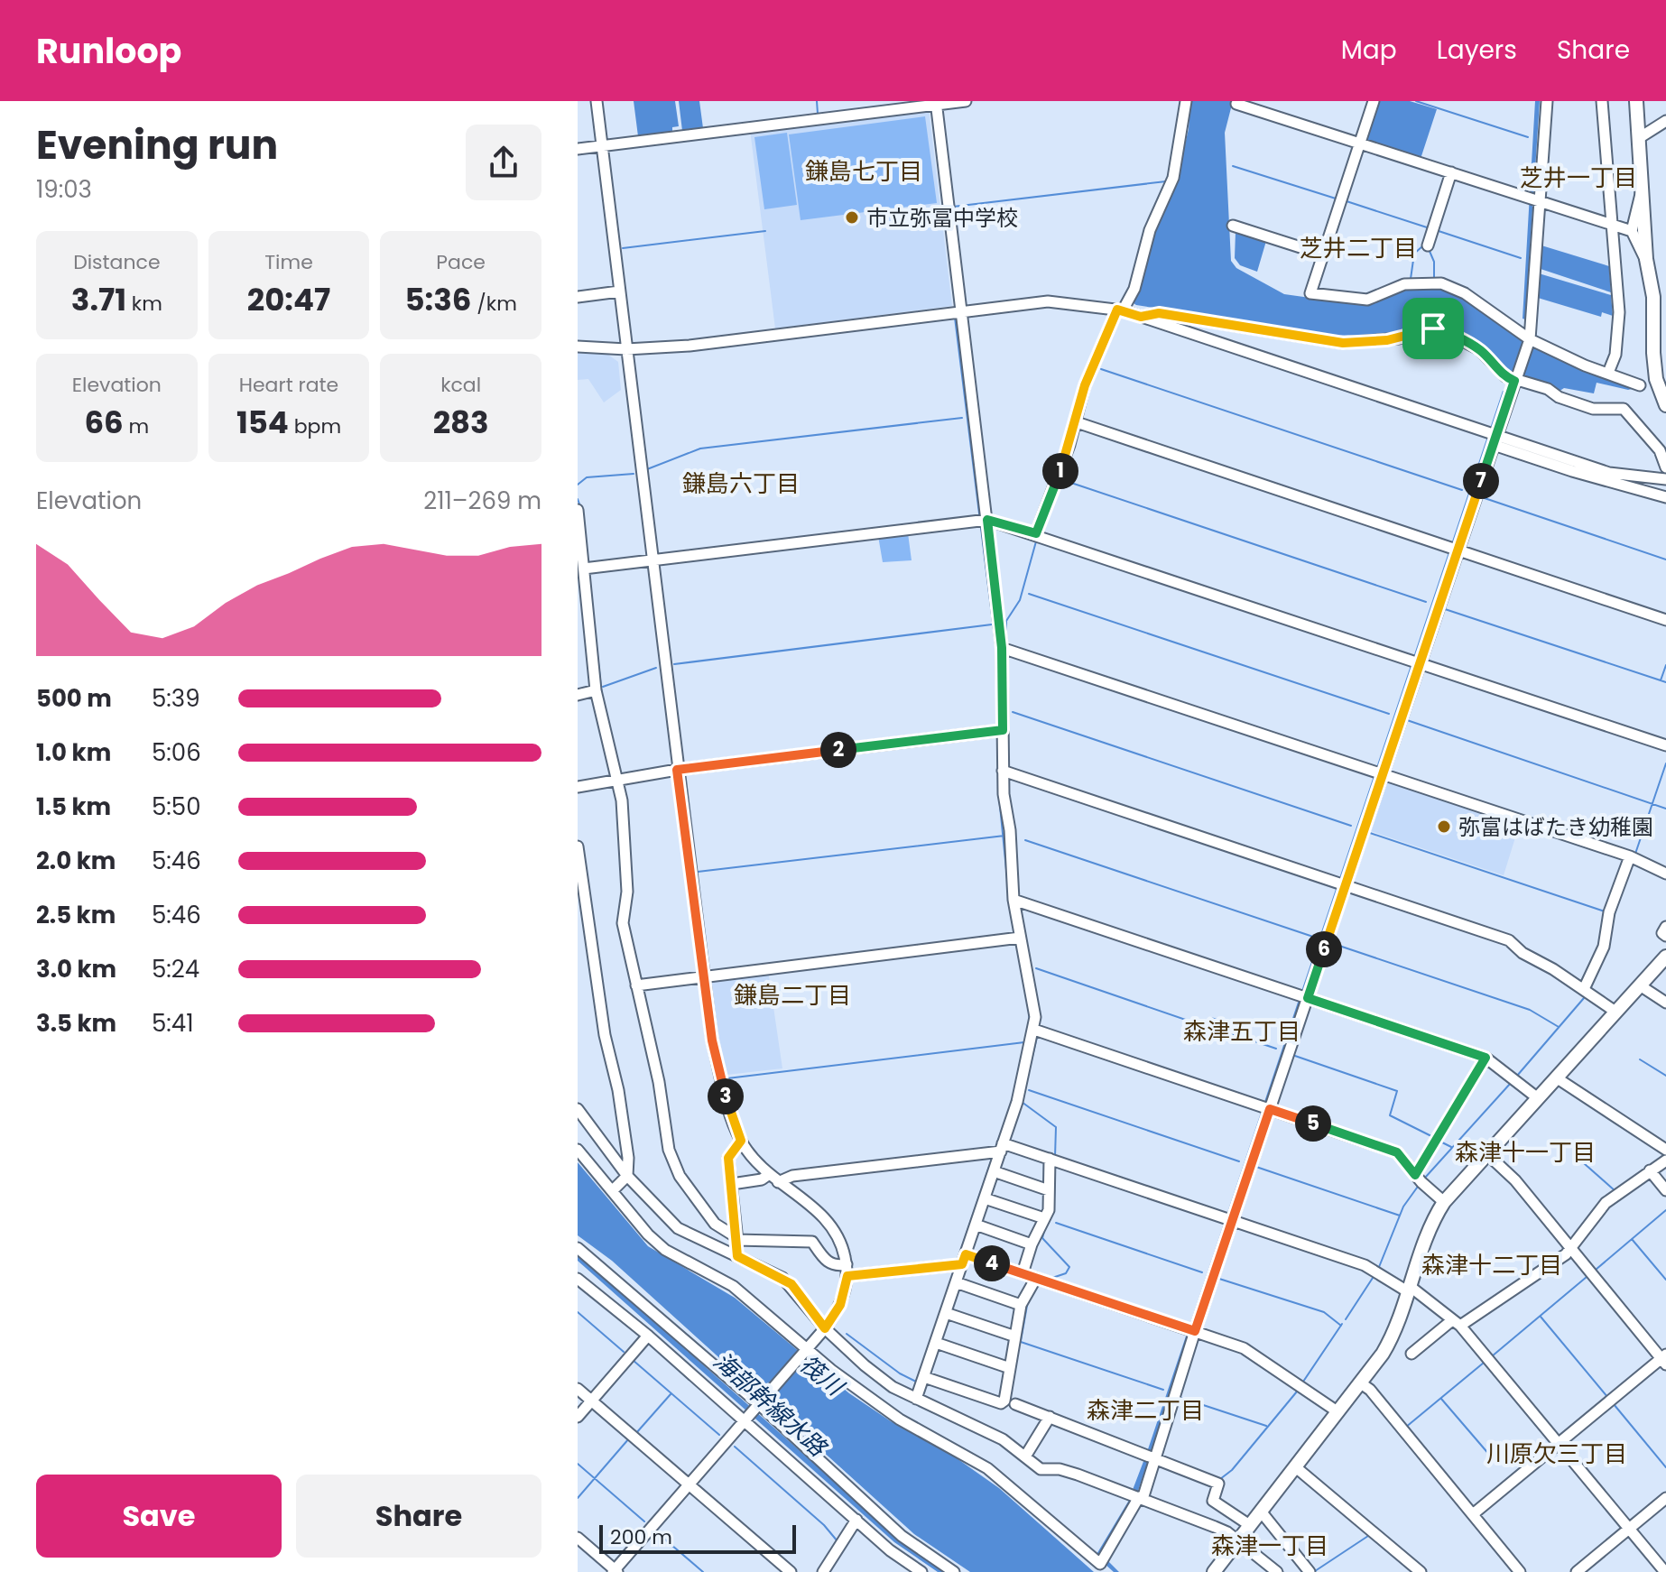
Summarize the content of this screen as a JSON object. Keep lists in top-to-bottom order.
{
  "districts": [
    "鎌島七丁目",
    "芝井一丁目",
    "芝井二丁目",
    "鎌島六丁目",
    "鎌島二丁目",
    "森津五丁目",
    "森津十一丁目",
    "森津十二丁目",
    "森津二丁目",
    "川原欠三丁目",
    "森津一丁目"
  ],
  "water": ["筏川", "海部幹線水路"],
  "places": ["市立弥冨中学校", "弥富はばたき幼稚園"],
  "scale_bar": "200 m",
  "page": {
    "header": "Runloop",
    "nav": ["Map", "Layers", "Share"],
    "heading": ["Evening run", "19:03"],
    "stats": [
      ["Distance", "3.71 km"],
      ["Time", "20:47"],
      ["Pace", "5:36 /km"],
      ["Elevation", "66 m"],
      ["Heart rate", "154 bpm"],
      ["kcal", "283"]
    ],
    "pins": [
      "1",
      "7",
      "2",
      "6",
      "3",
      "5",
      "4"
    ],
    "chart": ["Elevation", "211–269 m"],
    "list": [
      {
        "name": "500 m",
        "note": "5:39"
      },
      {
        "name": "1.0 km",
        "note": "5:06"
      },
      {
        "name": "1.5 km",
        "note": "5:50"
      },
      {
        "name": "2.0 km",
        "note": "5:46"
      },
      {
        "name": "2.5 km",
        "note": "5:46"
      },
      {
        "name": "3.0 km",
        "note": "5:24"
      },
      {
        "name": "3.5 km",
        "note": "5:41"
      }
    ],
    "buttons": ["Save", "Share"],
    "scale": "200 m"
  }
}
